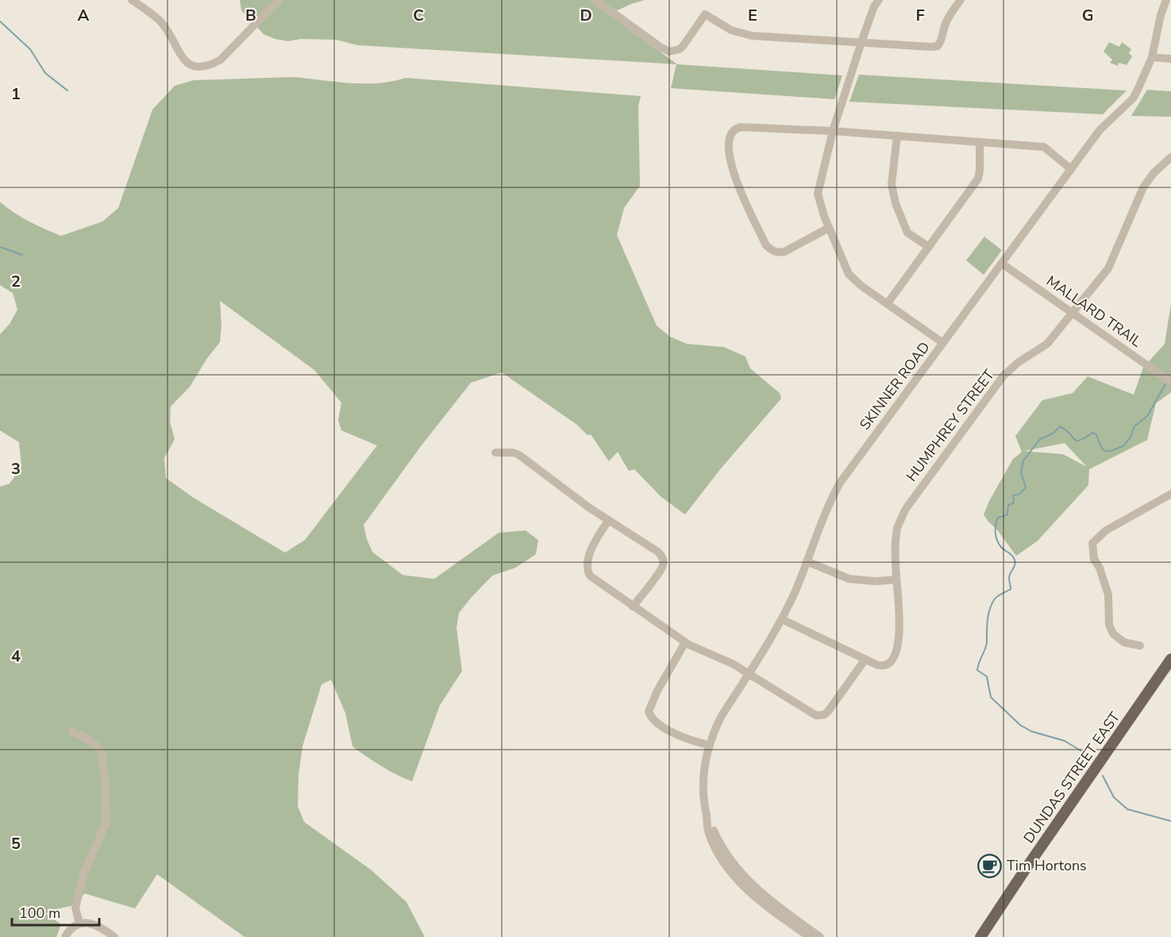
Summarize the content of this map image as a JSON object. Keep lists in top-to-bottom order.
{
  "streets": {
    "main road": ["DUNDAS STREET EAST"],
    "street": ["MALLARD TRAIL", "SKINNER ROAD", "HUMPHREY STREET"]
  },
  "crossings": [
    ["MALLARD TRAIL", "SKINNER ROAD"],
    ["MALLARD TRAIL", "HUMPHREY STREET"]
  ],
  "places": {
    "cafe": ["Tim Hortons"]
  },
  "scale_bar": "100 m",
  "grid": {
    "columns": [
      "A",
      "B",
      "C",
      "D",
      "E",
      "F",
      "G"
    ],
    "rows": [
      "1",
      "2",
      "3",
      "4",
      "5"
    ]
  }
}
